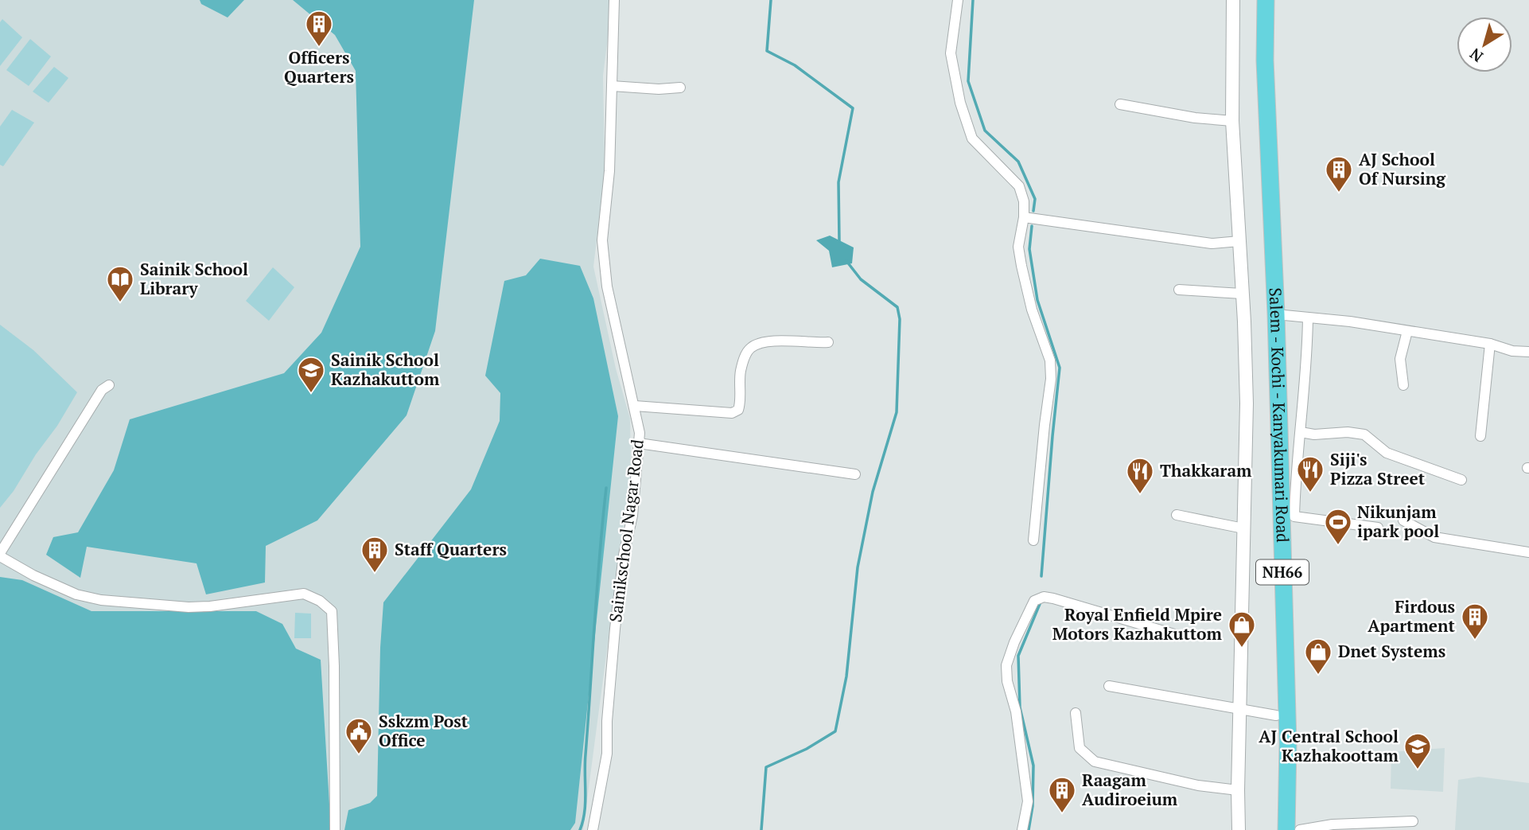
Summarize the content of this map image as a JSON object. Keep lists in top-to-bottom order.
{
  "streets": {
    "highway": ["Salem - Kochi - Kanyakumari Road", "NH66"],
    "street": ["Sainikschool Nagar Road"]
  },
  "places": {
    "building": [
      "Officers Quarters",
      "AJ School Of Nursing",
      "Staff Quarters",
      "Firdous Apartment",
      "Raagam Audiroeium"
    ],
    "library": ["Sainik School Library"],
    "school or university": ["Sainik School Kazhakuttom", "AJ Central School Kazhakoottam"],
    "restaurant": ["Siji's Pizza Street", "Thakkaram"],
    "sports": ["Nikunjam ipark pool"],
    "shop": ["Royal Enfield Mpire Motors Kazhakuttom", "Dnet Systems"],
    "public building": ["Sskzm Post Office"]
  },
  "north": "bottom left"
}
